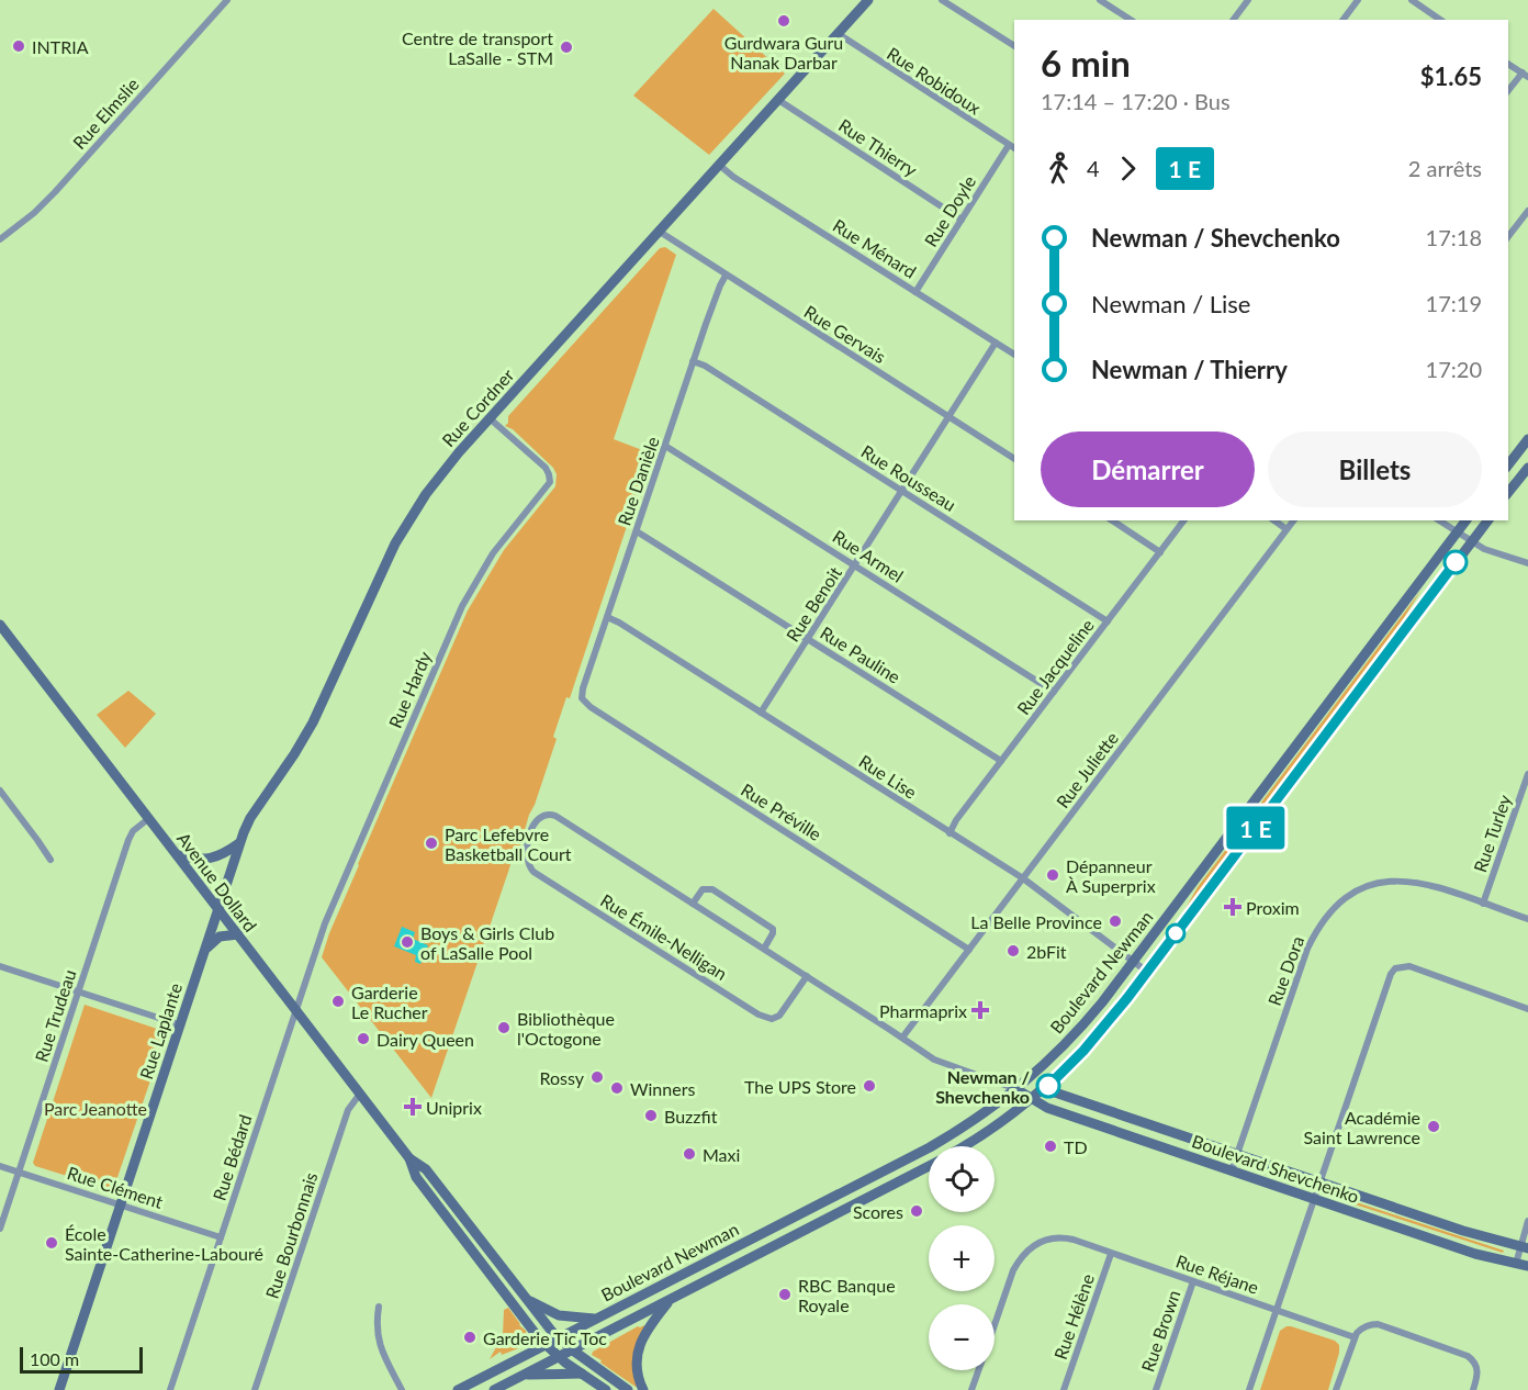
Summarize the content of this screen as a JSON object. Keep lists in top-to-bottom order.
{
  "streets": {
    "main road": [
      "Rue Cordner",
      "Avenue Dollard",
      "Boulevard Newman",
      "Rue Laplante",
      "Boulevard Shevchenko"
    ],
    "street": [
      "Rue Robidoux",
      "Rue Elmslie",
      "Rue Thierry",
      "Rue Doyle",
      "Rue Ménard",
      "Rue Gervais",
      "Rue Rousseau",
      "Rue Danièle",
      "Rue Armel",
      "Rue Benoit",
      "Rue Pauline",
      "Rue Jacqueline",
      "Rue Hardy",
      "Rue Juliette",
      "Rue Lise",
      "Rue Préville",
      "Rue Turley",
      "Rue Émile-Nelligan",
      "Rue Dora",
      "Rue Trudeau",
      "Rue Bédard",
      "Rue Clément",
      "Rue Bourbonnais",
      "Rue Réjane",
      "Rue Hélène",
      "Rue Brown"
    ]
  },
  "crossings": [
    ["Rue Robidoux", "Rue Doyle"],
    ["Rue Robidoux", "Rue Cordner"],
    ["Rue Thierry", "Rue Doyle"],
    ["Rue Thierry", "Rue Cordner"],
    ["Rue Doyle", "Rue Ménard"],
    ["Rue Ménard", "Rue Cordner"],
    ["Rue Ménard", "Rue Benoit"],
    ["Rue Gervais", "Rue Cordner"],
    ["Rue Gervais", "Rue Danièle"],
    ["Rue Gervais", "Rue Benoit"],
    ["Rue Cordner", "Rue Hardy"],
    ["Rue Cordner", "Avenue Dollard"],
    ["Rue Cordner", "Rue Laplante"],
    ["Rue Rousseau", "Rue Danièle"],
    ["Rue Rousseau", "Rue Benoit"],
    ["Rue Rousseau", "Rue Jacqueline"],
    ["Rue Danièle", "Rue Armel"],
    ["Rue Danièle", "Rue Pauline"],
    ["Rue Danièle", "Rue Lise"],
    ["Rue Danièle", "Rue Préville"],
    ["Rue Armel", "Rue Benoit"],
    ["Rue Armel", "Rue Jacqueline"],
    ["Rue Benoit", "Rue Pauline"],
    ["Rue Benoit", "Rue Lise"],
    ["Rue Pauline", "Rue Jacqueline"],
    ["Rue Jacqueline", "Rue Lise"],
    ["Rue Hardy", "Avenue Dollard"],
    ["Rue Hardy", "Rue Bédard"],
    ["Rue Juliette", "Rue Lise"],
    ["Rue Juliette", "Rue Préville"],
    ["Rue Juliette", "Boulevard Shevchenko"],
    ["Rue Lise", "Boulevard Newman"],
    ["Rue Turley", "Rue Dora"],
    ["Avenue Dollard", "Boulevard Newman"],
    ["Avenue Dollard", "Rue Trudeau"],
    ["Avenue Dollard", "Rue Laplante"],
    ["Avenue Dollard", "Rue Bédard"],
    ["Avenue Dollard", "Rue Bourbonnais"],
    ["Rue Émile-Nelligan", "Boulevard Shevchenko"],
    ["Rue Dora", "Boulevard Shevchenko"],
    ["Boulevard Newman", "Boulevard Shevchenko"],
    ["Rue Trudeau", "Rue Clément"],
    ["Rue Laplante", "Rue Clément"],
    ["Rue Bédard", "Rue Clément"],
    ["Rue Réjane", "Rue Hélène"],
    ["Rue Réjane", "Rue Brown"]
  ],
  "parks": ["Parc Jeanotte"],
  "places": {
    "other": [
      "Gurdwara Guru Nanak Darbar",
      "INTRIA",
      "Centre de transport LaSalle - STM",
      "Parc Lefebvre Basketball Court",
      "Dépanneur À Superprix",
      "La Belle Province",
      "Boys & Girls Club of LaSalle Pool",
      "2bFit",
      "Garderie Le Rucher",
      "Bibliothèque l'Octogone",
      "Dairy Queen",
      "Rossy",
      "The UPS Store",
      "Newman / Shevchenko",
      "Winners",
      "Buzzfit",
      "Académie Saint Lawrence",
      "TD",
      "Maxi",
      "Scores",
      "École Sainte-Catherine-Labouré",
      "RBC Banque Royale",
      "Garderie Tic Toc"
    ],
    "health": ["Proxim", "Pharmaprix", "Uniprix"]
  },
  "scale_bar": "100 m",
  "page": {
    "on_map": "1 E",
    "heading": ["6 min", "17:14 – 17:20 · Bus", "$1.65"],
    "legs": ["4", "1 E", "2 arrêts"],
    "list": [
      {
        "name": "Newman / Shevchenko",
        "value": "17:18"
      },
      {
        "name": "Newman / Lise",
        "value": "17:19"
      },
      {
        "name": "Newman / Thierry",
        "value": "17:20"
      }
    ],
    "buttons": ["Démarrer", "Billets"],
    "map_buttons": ["+", "−"],
    "scale": "100 m"
  }
}
